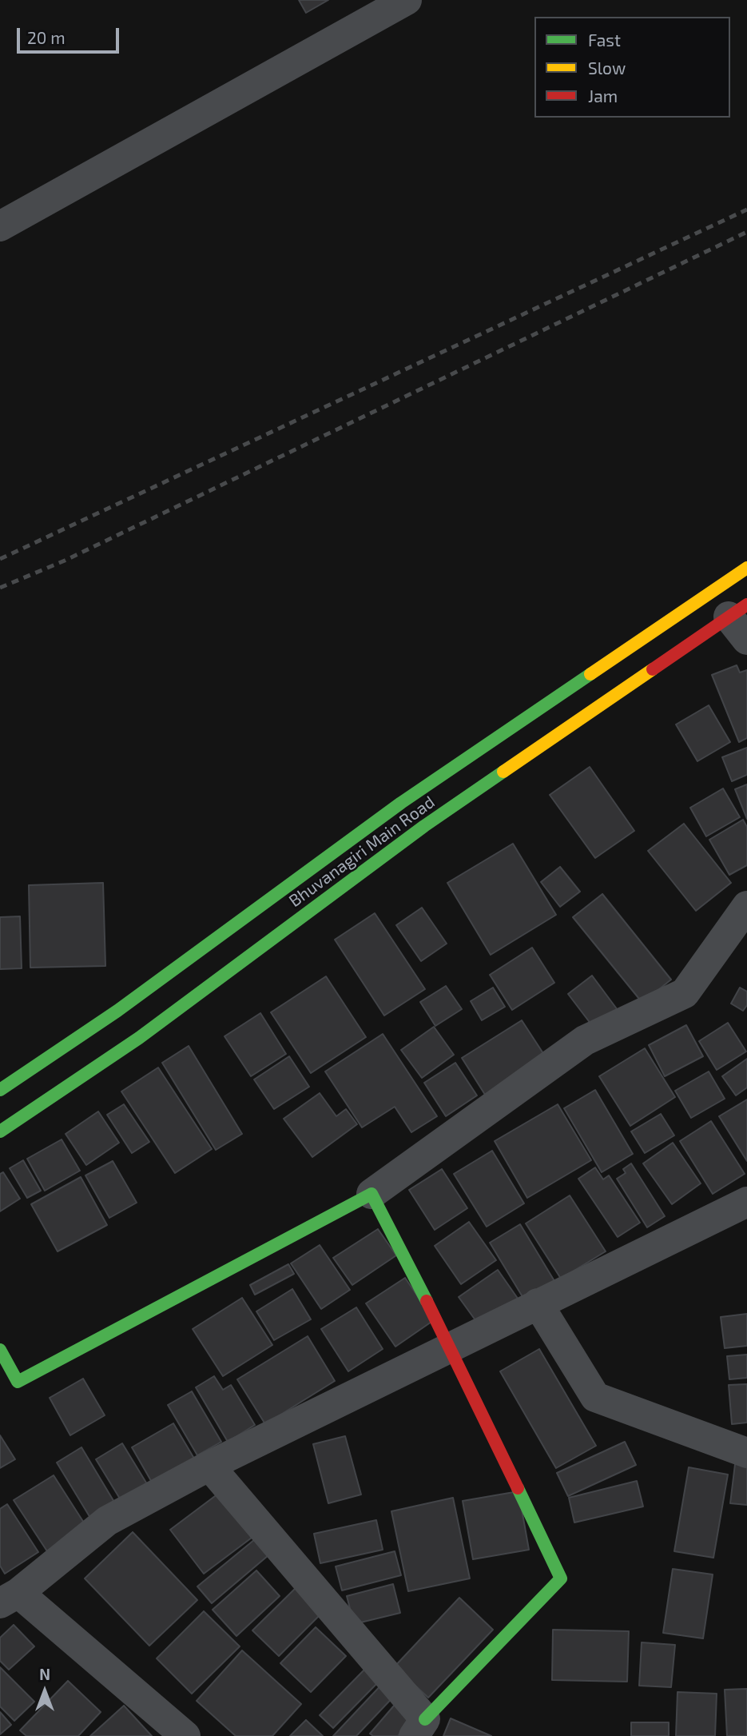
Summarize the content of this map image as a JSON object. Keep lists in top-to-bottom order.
{
  "streets": {
    "main road": ["Bhuvanagiri Main Road"]
  },
  "legend": ["Fast", "Slow", "Jam"],
  "scale_bar": "20 m",
  "north": "top"
}
